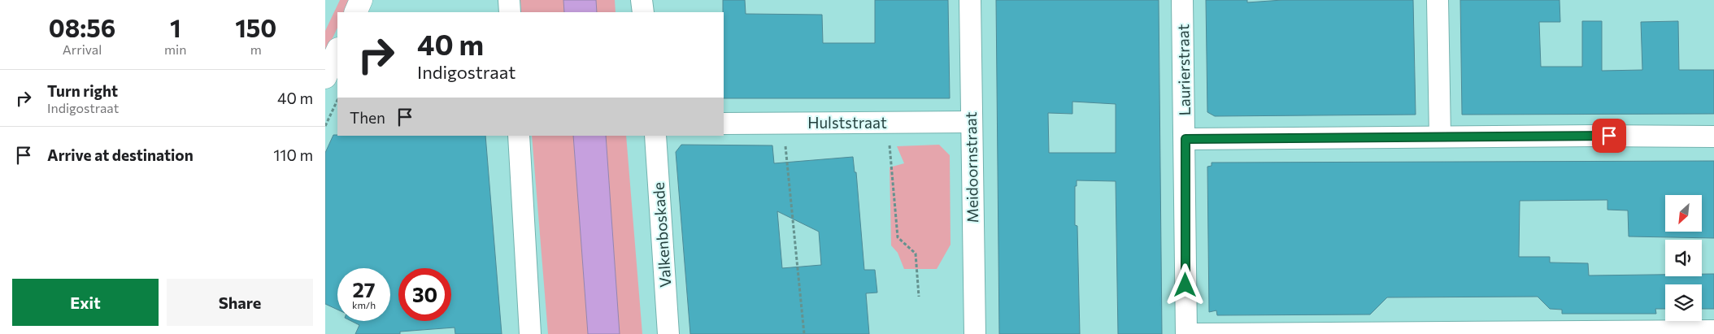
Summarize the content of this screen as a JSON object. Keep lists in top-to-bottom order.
{
  "streets": {
    "street": [
      "Laurierstraat",
      "Hulststraat",
      "Meidoornstraat",
      "Valkenboskade"
    ]
  },
  "crossings": [
    ["Hulststraat", "Meidoornstraat"]
  ],
  "north": "bottom left",
  "page": {
    "eta": [
      "08:56",
      "Arrival",
      "1",
      "min",
      "150",
      "m"
    ],
    "turn": ["40 m", "Indigostraat"],
    "list": [
      {
        "name": "Turn right",
        "note": "Indigostraat",
        "value": "40 m"
      },
      {
        "name": "Arrive at destination",
        "value": "110 m"
      }
    ],
    "then": "Then",
    "speed": "27 km/h",
    "limit": "30",
    "buttons": ["Exit", "Share"]
  }
}
